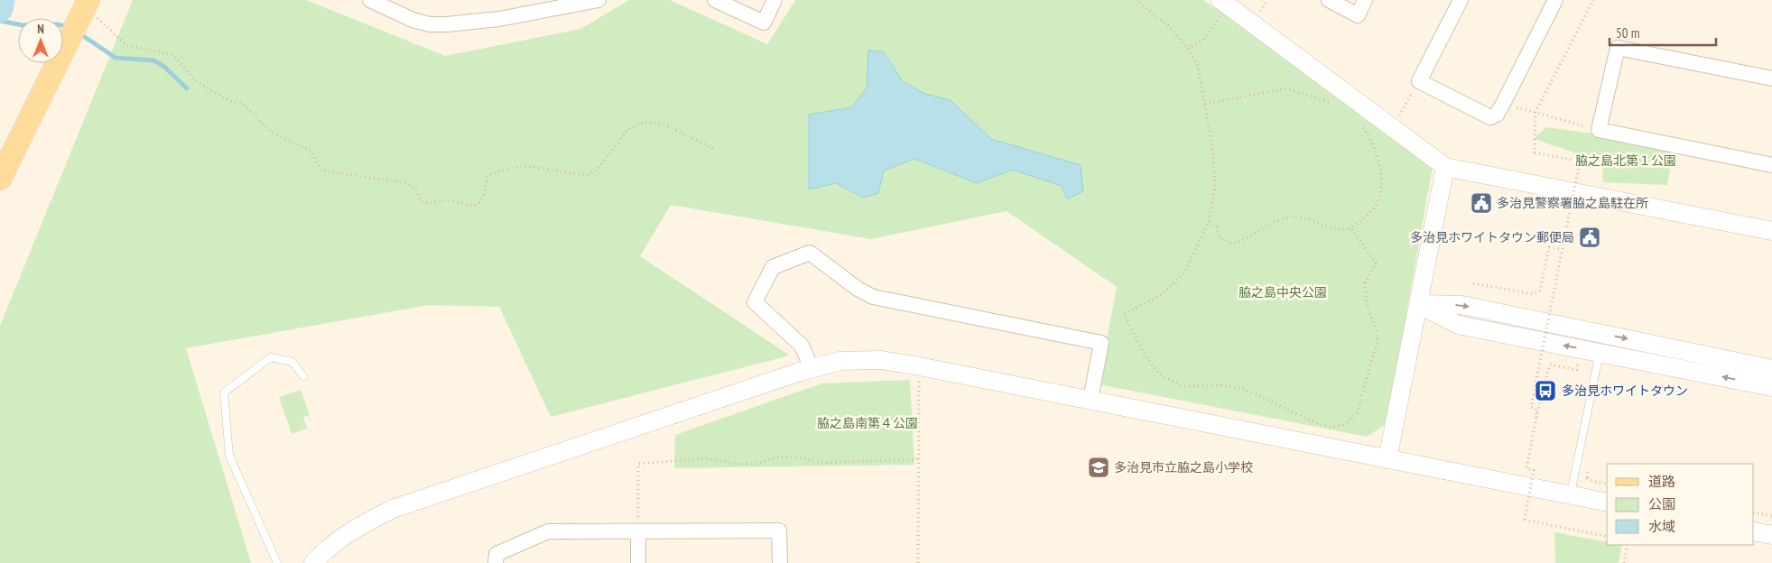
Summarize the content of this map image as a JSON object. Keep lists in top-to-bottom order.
{
  "parks": ["脇之島北第１公園", "脇之島中央公園", "脇之島南第４公園"],
  "places": {
    "public building": ["多治見警察署脇之島駐在所", "多治見ホワイトタウン郵便局"],
    "bus stop": ["多治見ホワイトタウン"],
    "school or university": ["多治見市立脇之島小学校"]
  },
  "legend": ["道路", "公園", "水域"],
  "scale_bar": "50 m",
  "north": "top"
}
